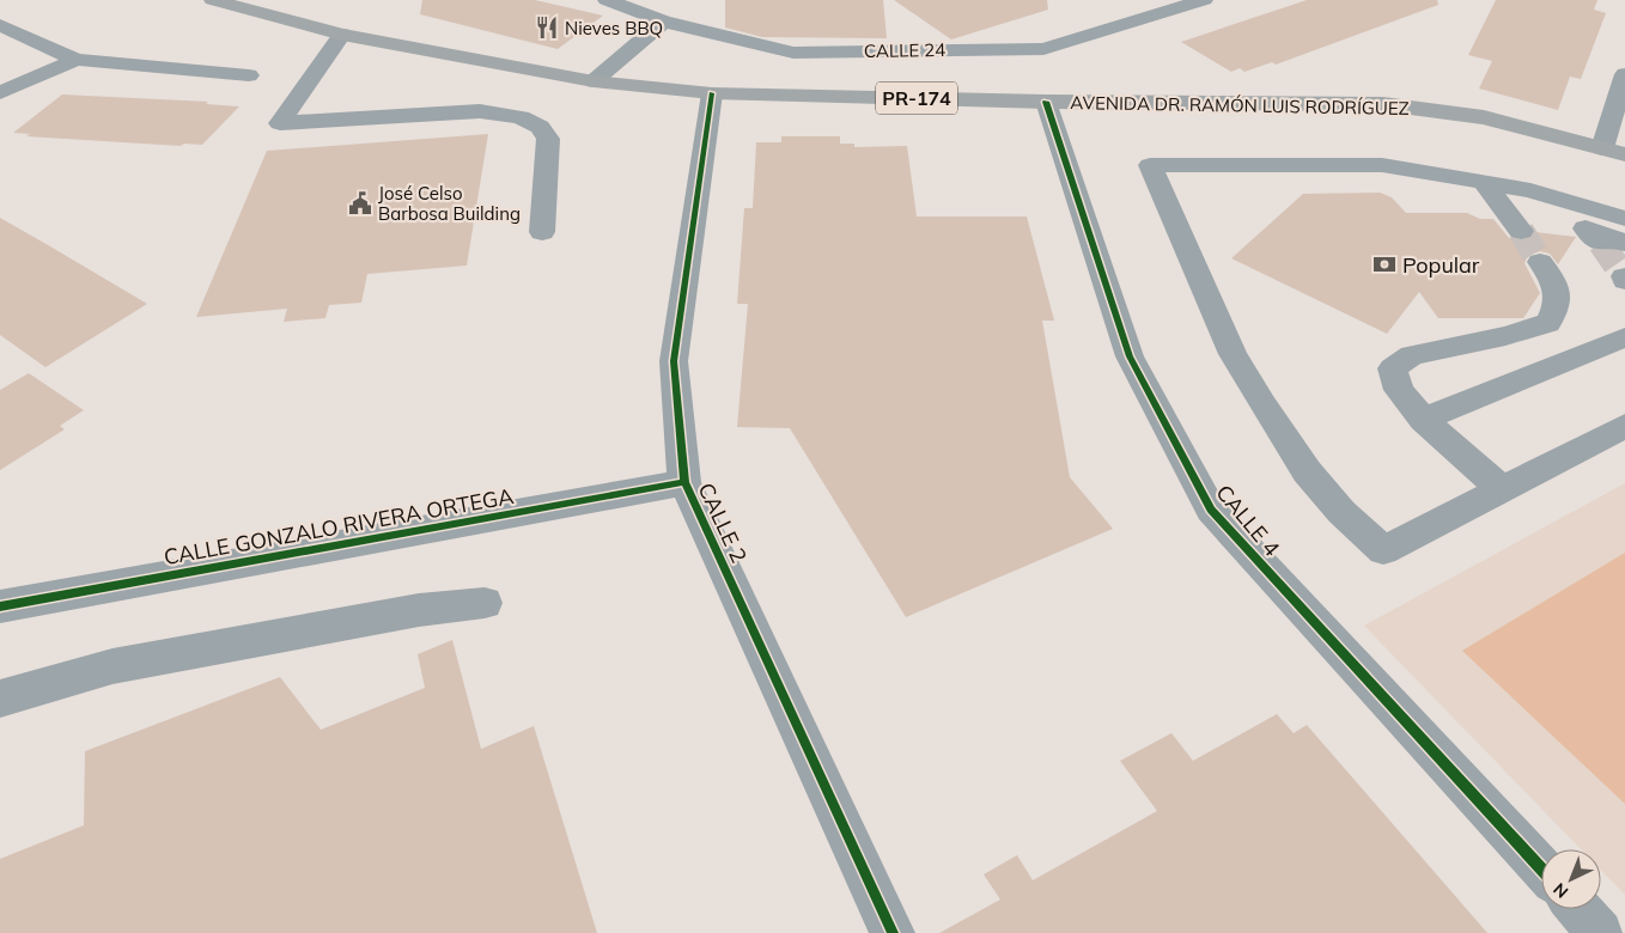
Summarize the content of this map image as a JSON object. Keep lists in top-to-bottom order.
{
  "streets": {
    "main road": ["PR-174", "AVENIDA DR. RAMÓN LUIS RODRÍGUEZ"],
    "street": [
      "CALLE 24",
      "CALLE 4",
      "CALLE 2",
      "CALLE GONZALO RIVERA ORTEGA"
    ]
  },
  "crossings": [
    ["AVENIDA DR. RAMÓN LUIS RODRÍGUEZ", "CALLE 4"],
    ["AVENIDA DR. RAMÓN LUIS RODRÍGUEZ", "CALLE 2"],
    ["CALLE 2", "CALLE GONZALO RIVERA ORTEGA"]
  ],
  "places": {
    "restaurant": ["Nieves BBQ"],
    "public building": ["José Celso Barbosa Building"],
    "bank": ["Popular"]
  },
  "north": "bottom left"
}
